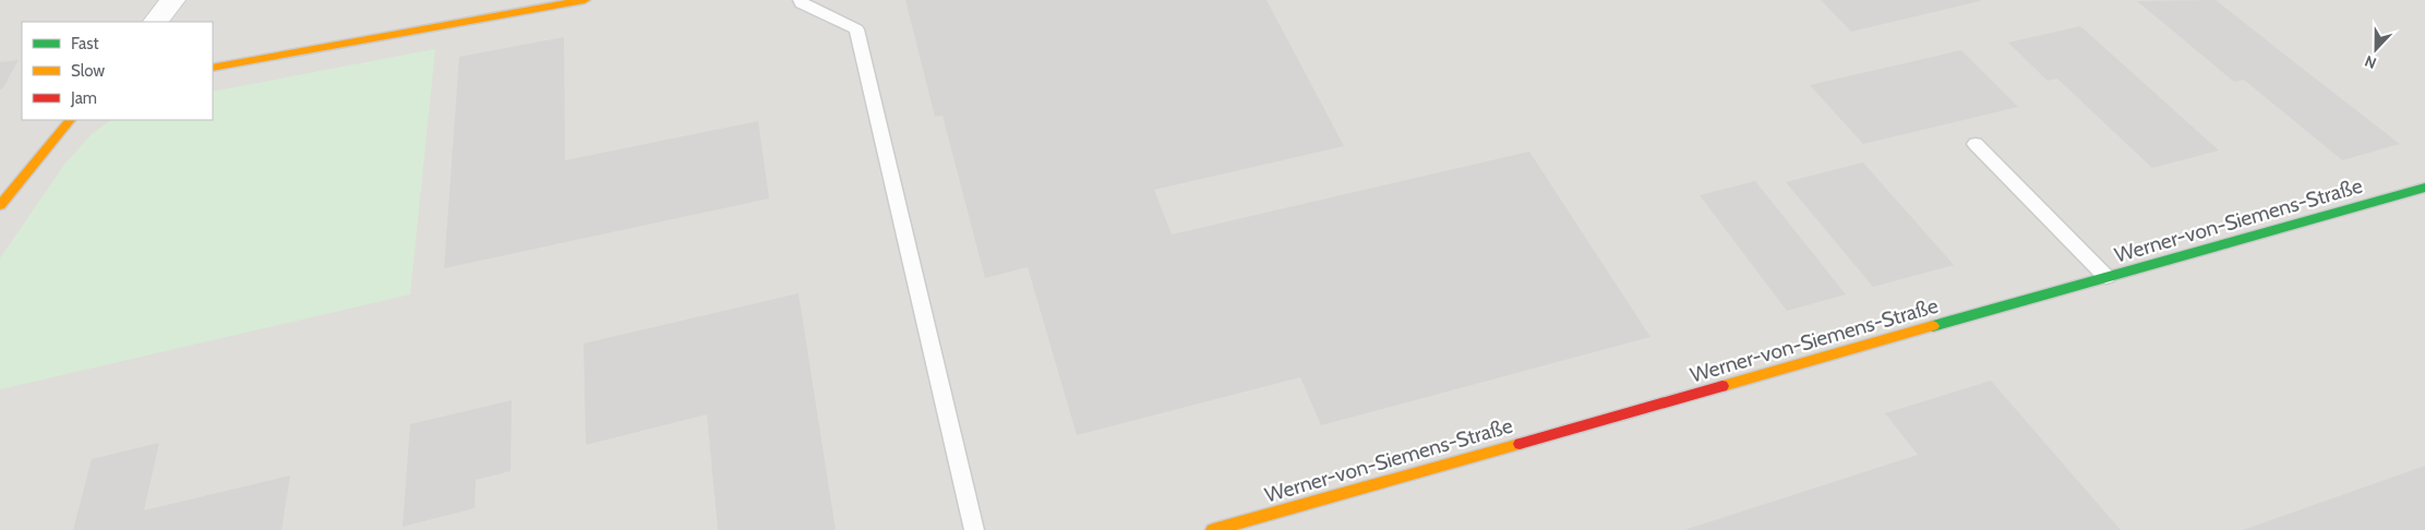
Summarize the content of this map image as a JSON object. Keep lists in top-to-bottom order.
{
  "streets": {
    "street": ["Werner-von-Siemens-Straße"]
  },
  "legend": ["Fast", "Slow", "Jam"],
  "north": "bottom"
}
